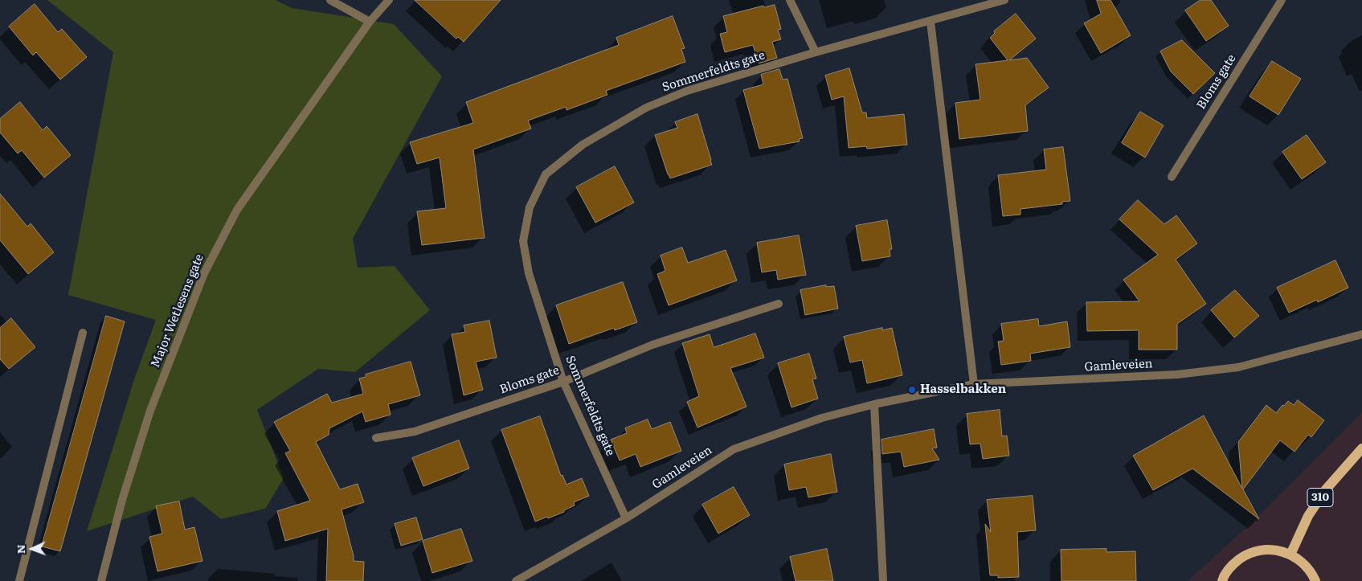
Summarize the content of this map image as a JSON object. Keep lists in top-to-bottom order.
{
  "streets": {
    "main road": ["310"],
    "street": [
      "Sommerfeldts gate",
      "Bloms gate",
      "Major Wetlesens gate",
      "Gamleveien"
    ]
  },
  "crossings": [
    ["Sommerfeldts gate", "Bloms gate"],
    ["Sommerfeldts gate", "Gamleveien"]
  ],
  "places": ["Hasselbakken"],
  "north": "left"
}
